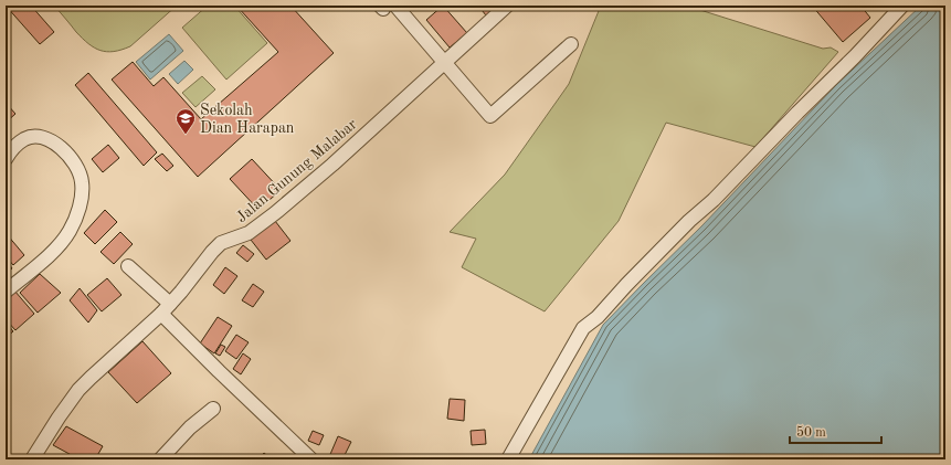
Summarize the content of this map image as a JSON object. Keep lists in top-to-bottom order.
{
  "streets": {
    "street": ["Jalan Gunung Malabar"]
  },
  "places": {
    "school or university": ["Sekolah Dian Harapan"]
  },
  "scale_bar": "50 m"
}
